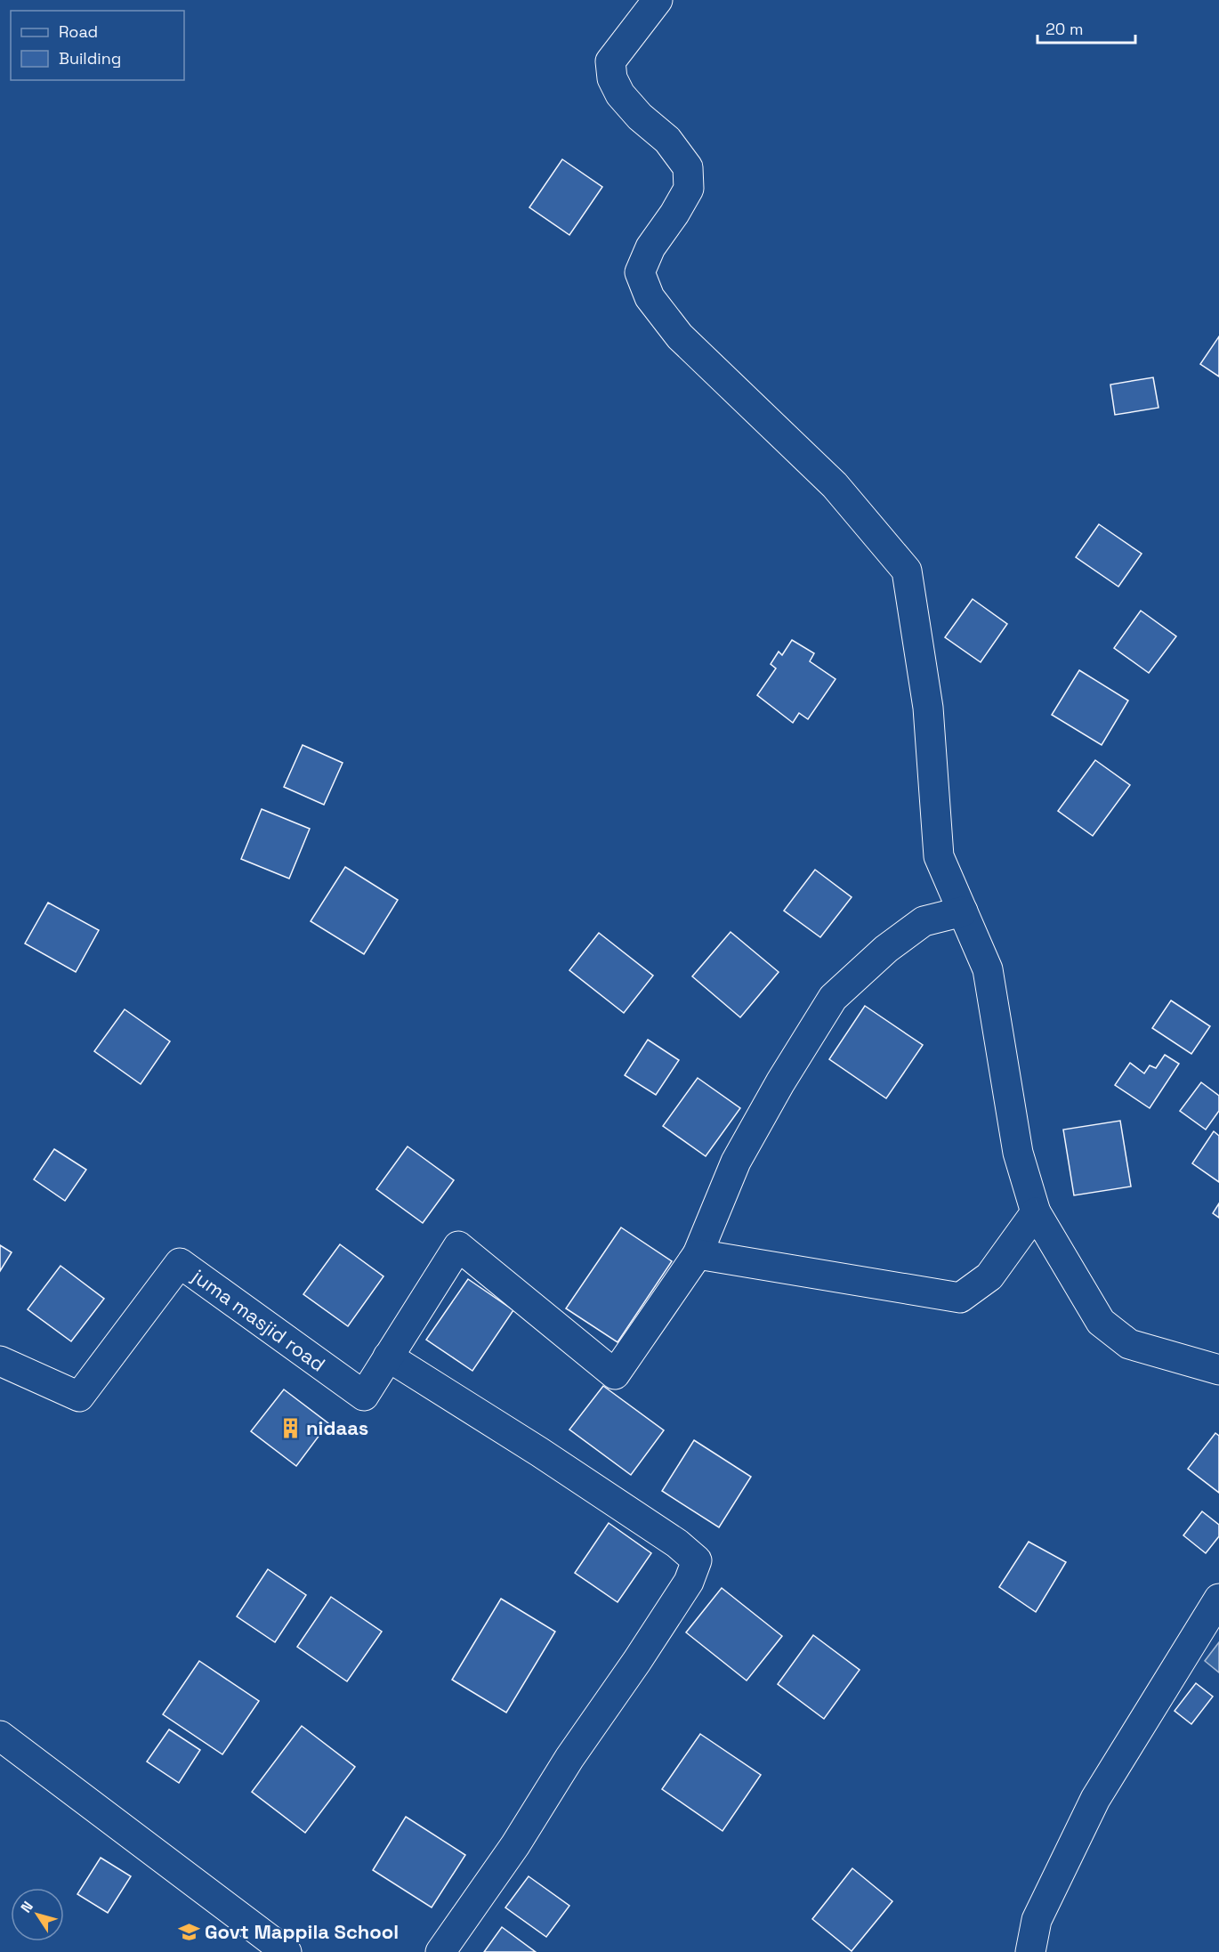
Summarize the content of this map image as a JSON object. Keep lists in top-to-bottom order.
{
  "streets": {
    "street": ["juma masjid road"]
  },
  "places": {
    "building": ["nidaas"],
    "school or university": ["Govt Mappila School"]
  },
  "legend": ["Road", "Building"],
  "scale_bar": "20 m",
  "north": "top left"
}
